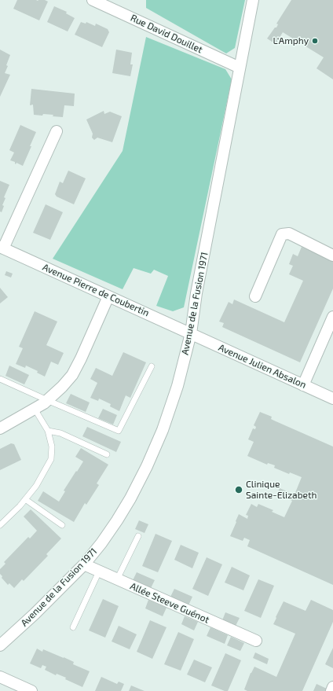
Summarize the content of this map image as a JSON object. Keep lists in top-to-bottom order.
{
  "streets": {
    "street": [
      "Rue David Douillet",
      "Avenue Pierre de Coubertin",
      "Avenue de la Fusion 1971",
      "Avenue Julien Absalon",
      "Allée Steeve Guénot"
    ]
  },
  "crossings": [
    ["Rue David Douillet", "Avenue de la Fusion 1971"],
    ["Avenue Pierre de Coubertin", "Avenue de la Fusion 1971"],
    ["Avenue Pierre de Coubertin", "Avenue Julien Absalon"],
    ["Avenue de la Fusion 1971", "Avenue Julien Absalon"],
    ["Avenue de la Fusion 1971", "Allée Steeve Guénot"]
  ],
  "places": ["L'Amphy", "Clinique Sainte-Elizabeth"]
}
